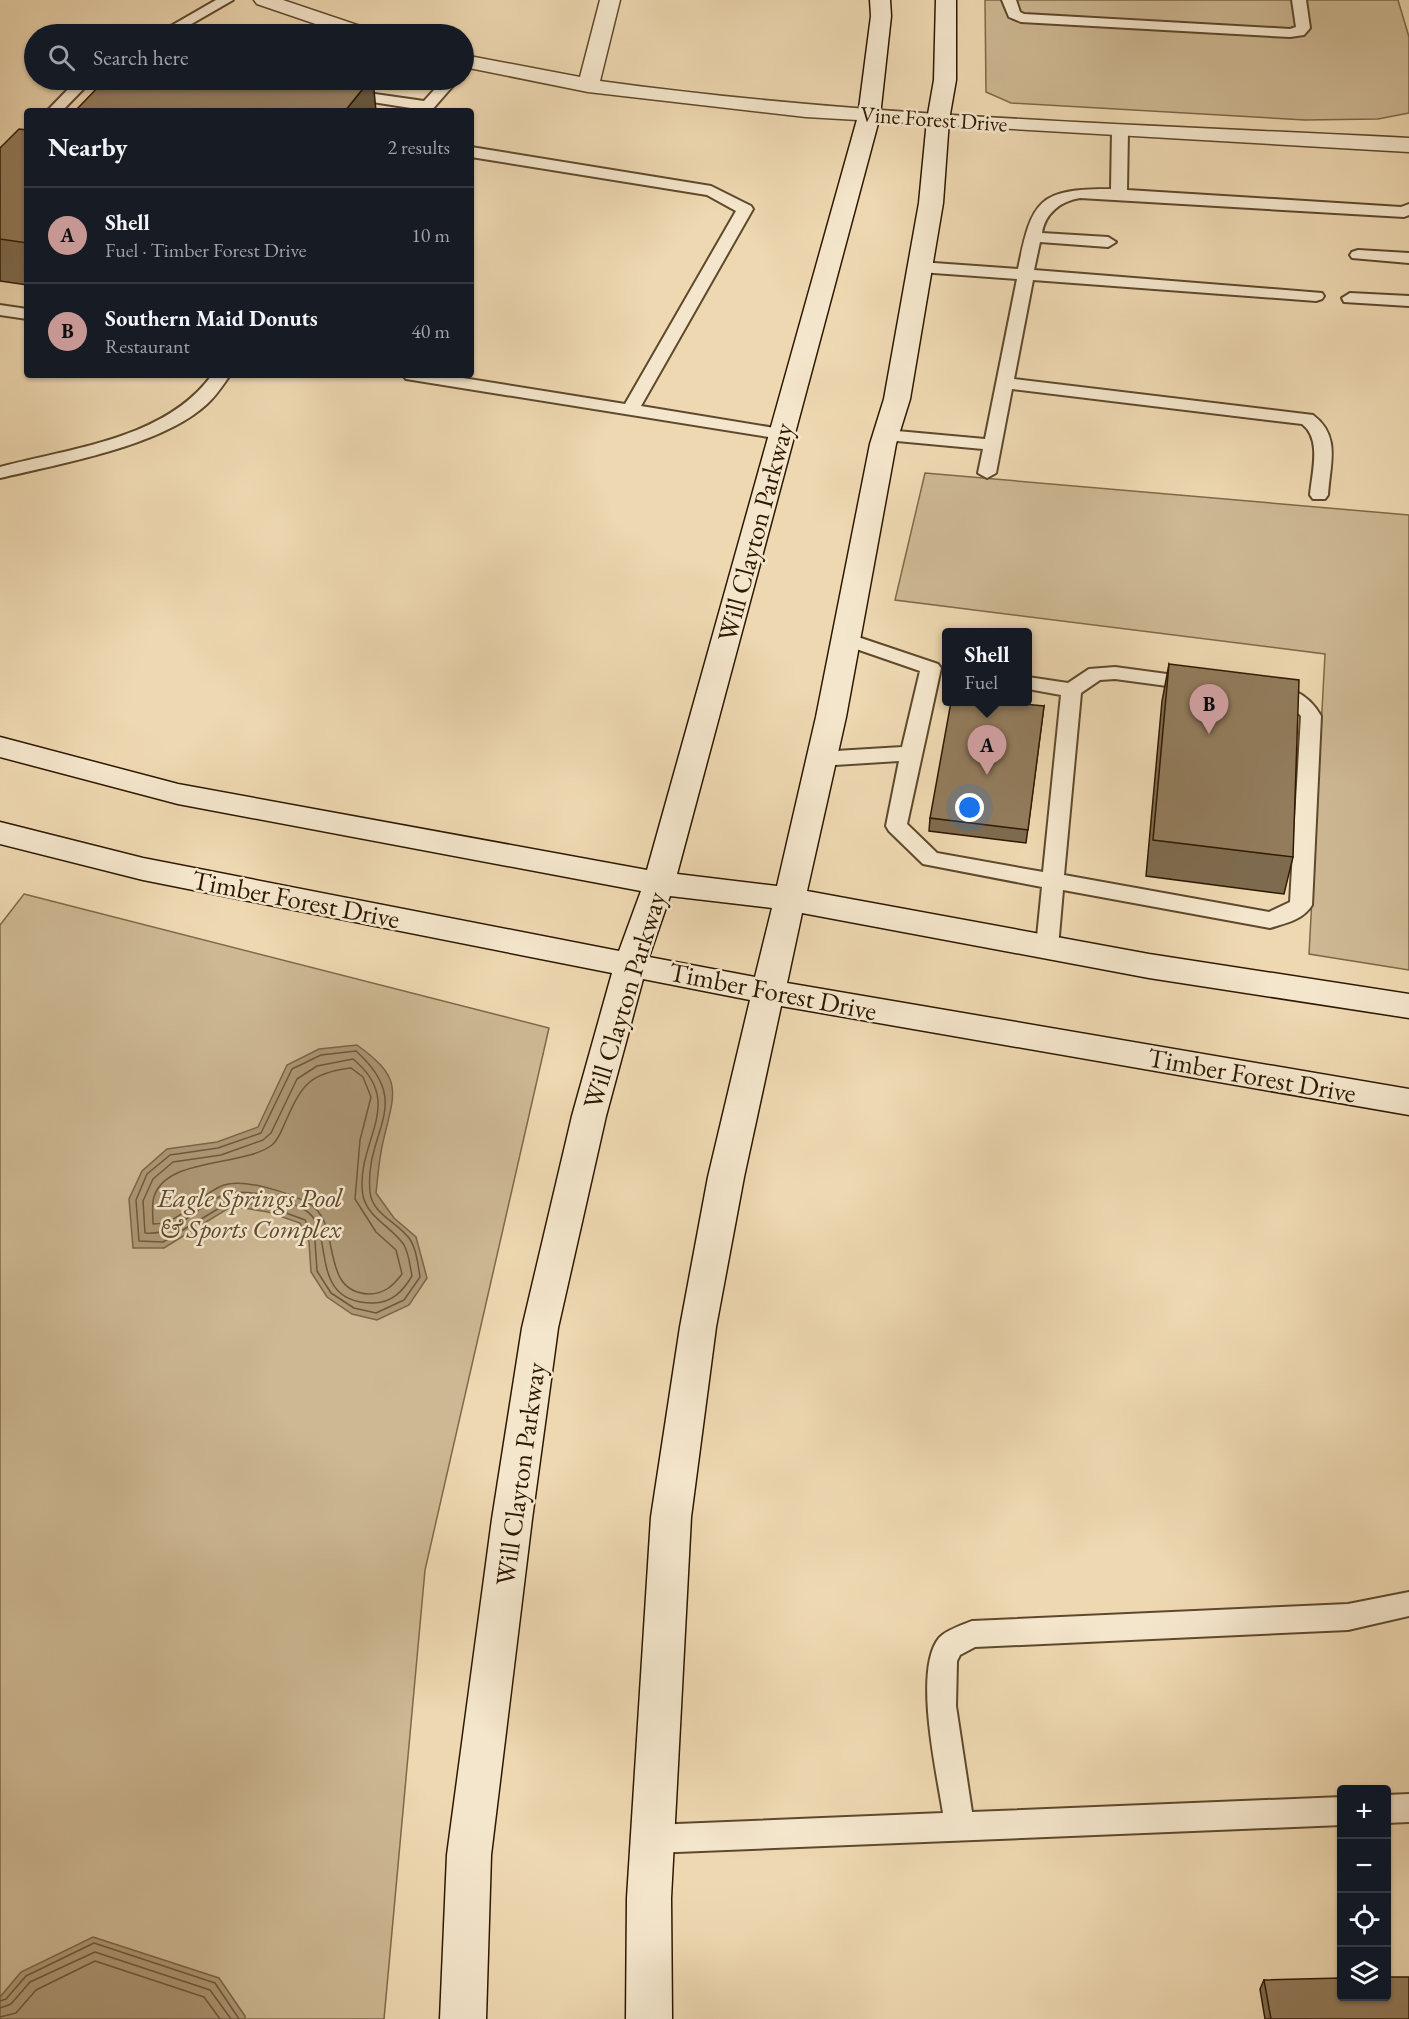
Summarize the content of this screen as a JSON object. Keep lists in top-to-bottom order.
{
  "streets": {
    "main road": ["Vine Forest Drive", "Will Clayton Parkway", "Timber Forest Drive"]
  },
  "crossings": [
    ["Vine Forest Drive", "Will Clayton Parkway"],
    ["Will Clayton Parkway", "Timber Forest Drive"]
  ],
  "parks": ["Eagle Springs Pool & Sports Complex"],
  "page": {
    "search": "Search here",
    "heading": ["Nearby", "2 results"],
    "list": [
      {
        "mark": "A",
        "name": "Shell",
        "note": "Fuel · Timber Forest Drive",
        "value": "10 m"
      },
      {
        "mark": "B",
        "name": "Southern Maid Donuts",
        "note": "Restaurant",
        "value": "40 m"
      }
    ],
    "popup": ["Shell", "Fuel"],
    "pins": ["B", "A"],
    "map_buttons": ["+", "−"]
  }
}
